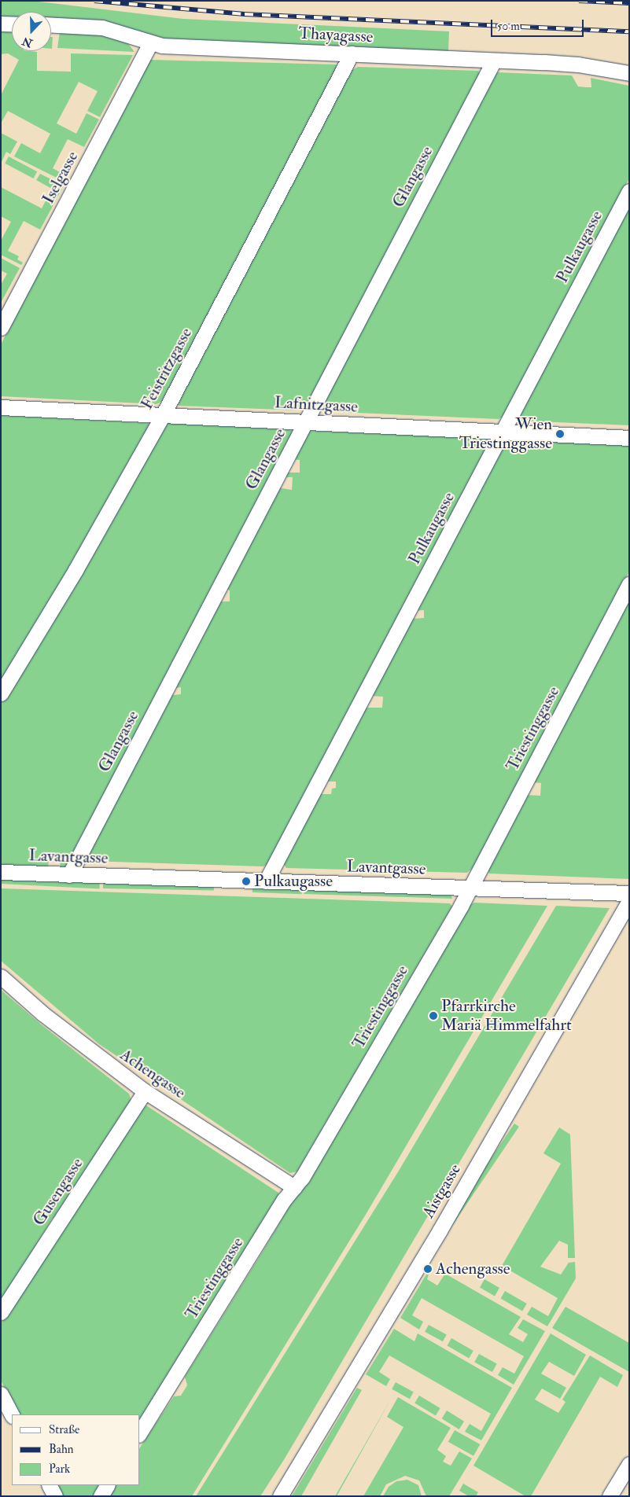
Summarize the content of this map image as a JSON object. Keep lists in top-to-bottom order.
{
  "streets": {
    "street": [
      "Thayagasse",
      "Glangasse",
      "Iselgasse",
      "Pulkaugasse",
      "Feistritzgasse",
      "Lafnitzgasse",
      "Triestinggasse",
      "Lavantgasse",
      "Achengasse",
      "Aistgasse",
      "Gusengasse"
    ]
  },
  "crossings": [
    ["Thayagasse", "Glangasse"],
    ["Thayagasse", "Iselgasse"],
    ["Thayagasse", "Feistritzgasse"],
    ["Glangasse", "Lafnitzgasse"],
    ["Glangasse", "Lavantgasse"],
    ["Pulkaugasse", "Lafnitzgasse"],
    ["Pulkaugasse", "Lavantgasse"],
    ["Feistritzgasse", "Lafnitzgasse"],
    ["Triestinggasse", "Lavantgasse"],
    ["Triestinggasse", "Achengasse"],
    ["Achengasse", "Gusengasse"]
  ],
  "places": [
    "Wien Triestinggasse",
    "Pulkaugasse",
    "Pfarrkirche Mariä Himmelfahrt",
    "Achengasse"
  ],
  "legend": ["Straße", "Bahn", "Park"],
  "scale_bar": "50 m",
  "north": "bottom"
}
